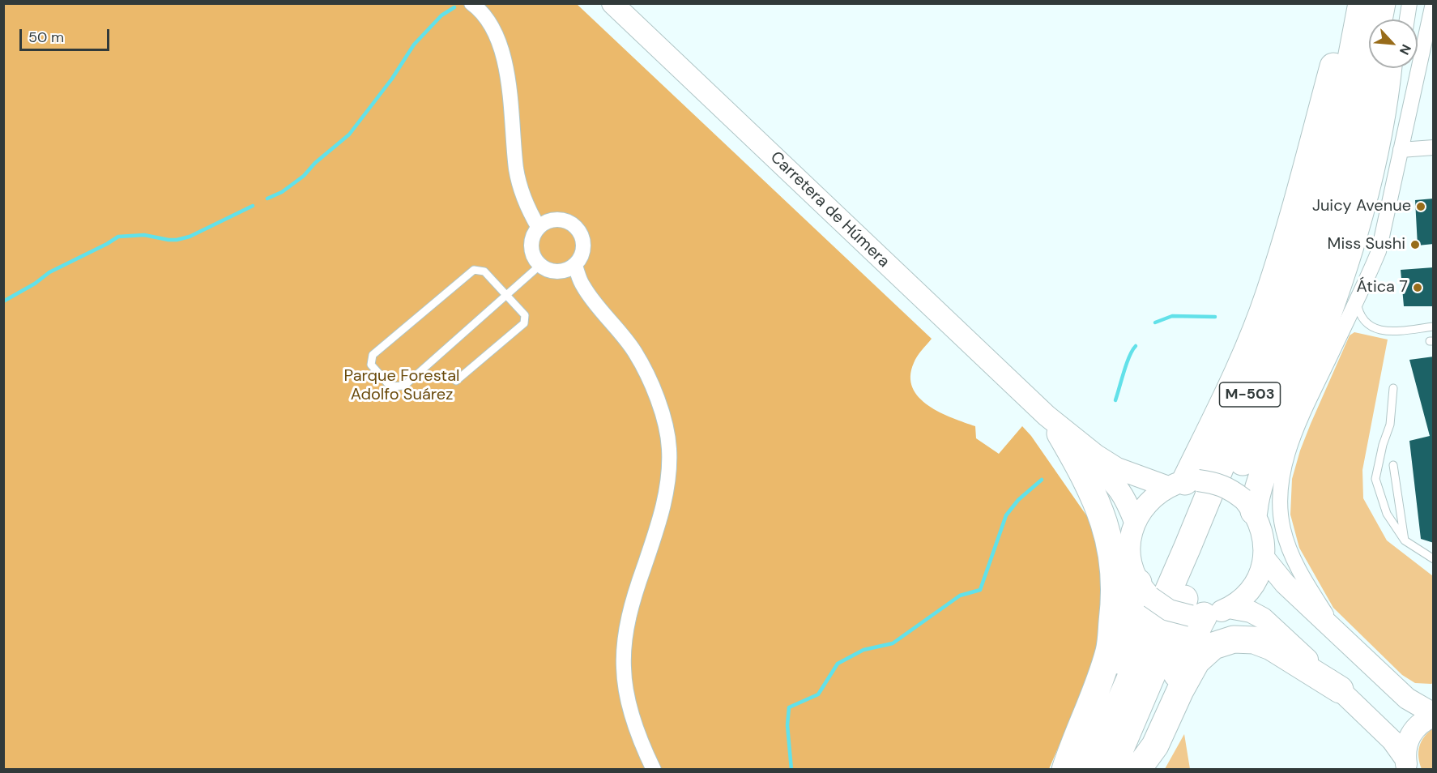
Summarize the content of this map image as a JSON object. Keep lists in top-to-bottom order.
{
  "streets": {
    "highway": ["M-503"],
    "main road": ["Carretera de Húmera"]
  },
  "crossings": [
    ["Carretera de Húmera", "M-503"]
  ],
  "parks": ["Parque Forestal Adolfo Suárez"],
  "places": ["Juicy Avenue", "Miss Sushi", "Ática 7"],
  "scale_bar": "50 m",
  "north": "bottom right"
}
